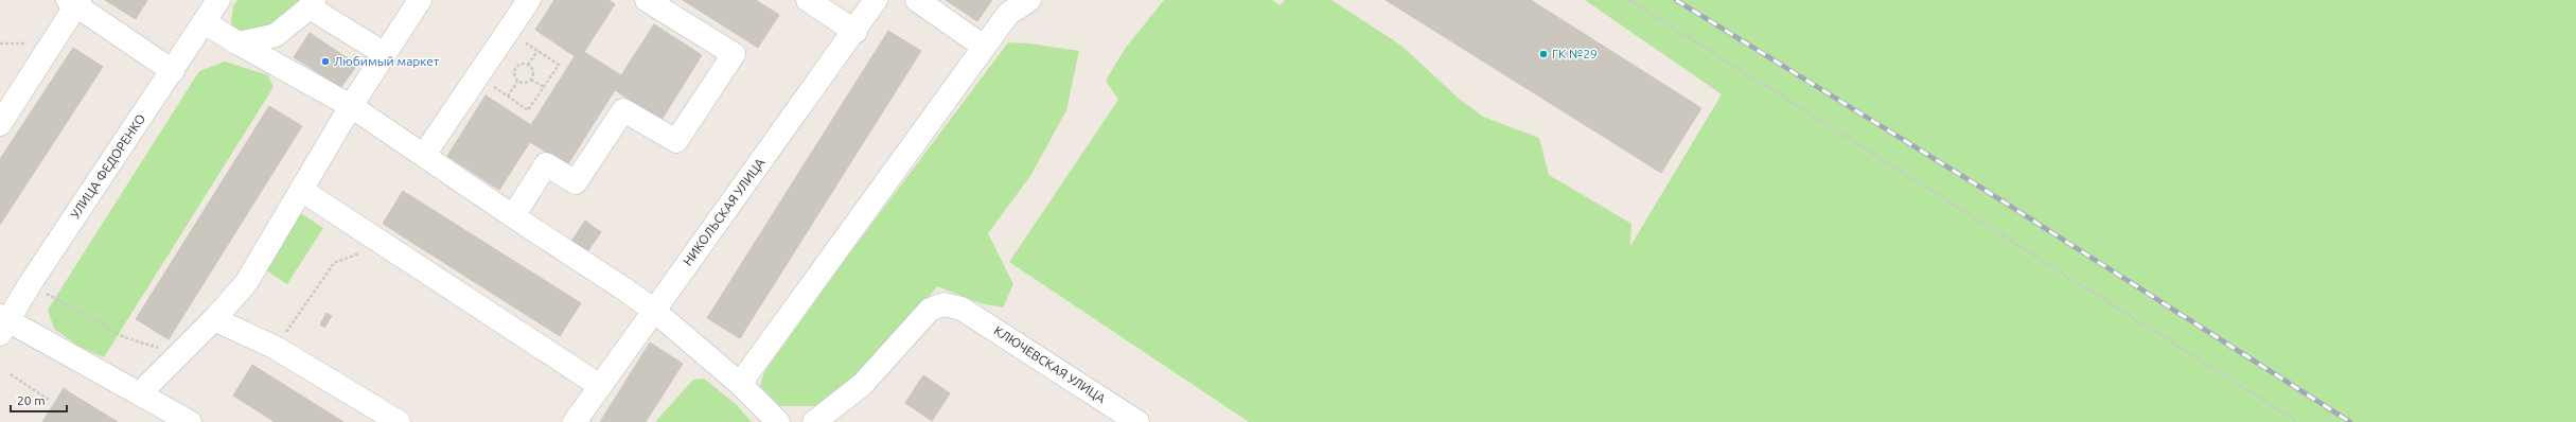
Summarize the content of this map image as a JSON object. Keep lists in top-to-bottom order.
{
  "streets": {
    "street": ["УЛИЦА ФЕДОРЕНКО", "НИКОЛЬСКАЯ УЛИЦА", "КЛЮЧЕВСКАЯ УЛИЦА"]
  },
  "places": ["ГК №29", "Любимый маркет"],
  "scale_bar": "20 m"
}
